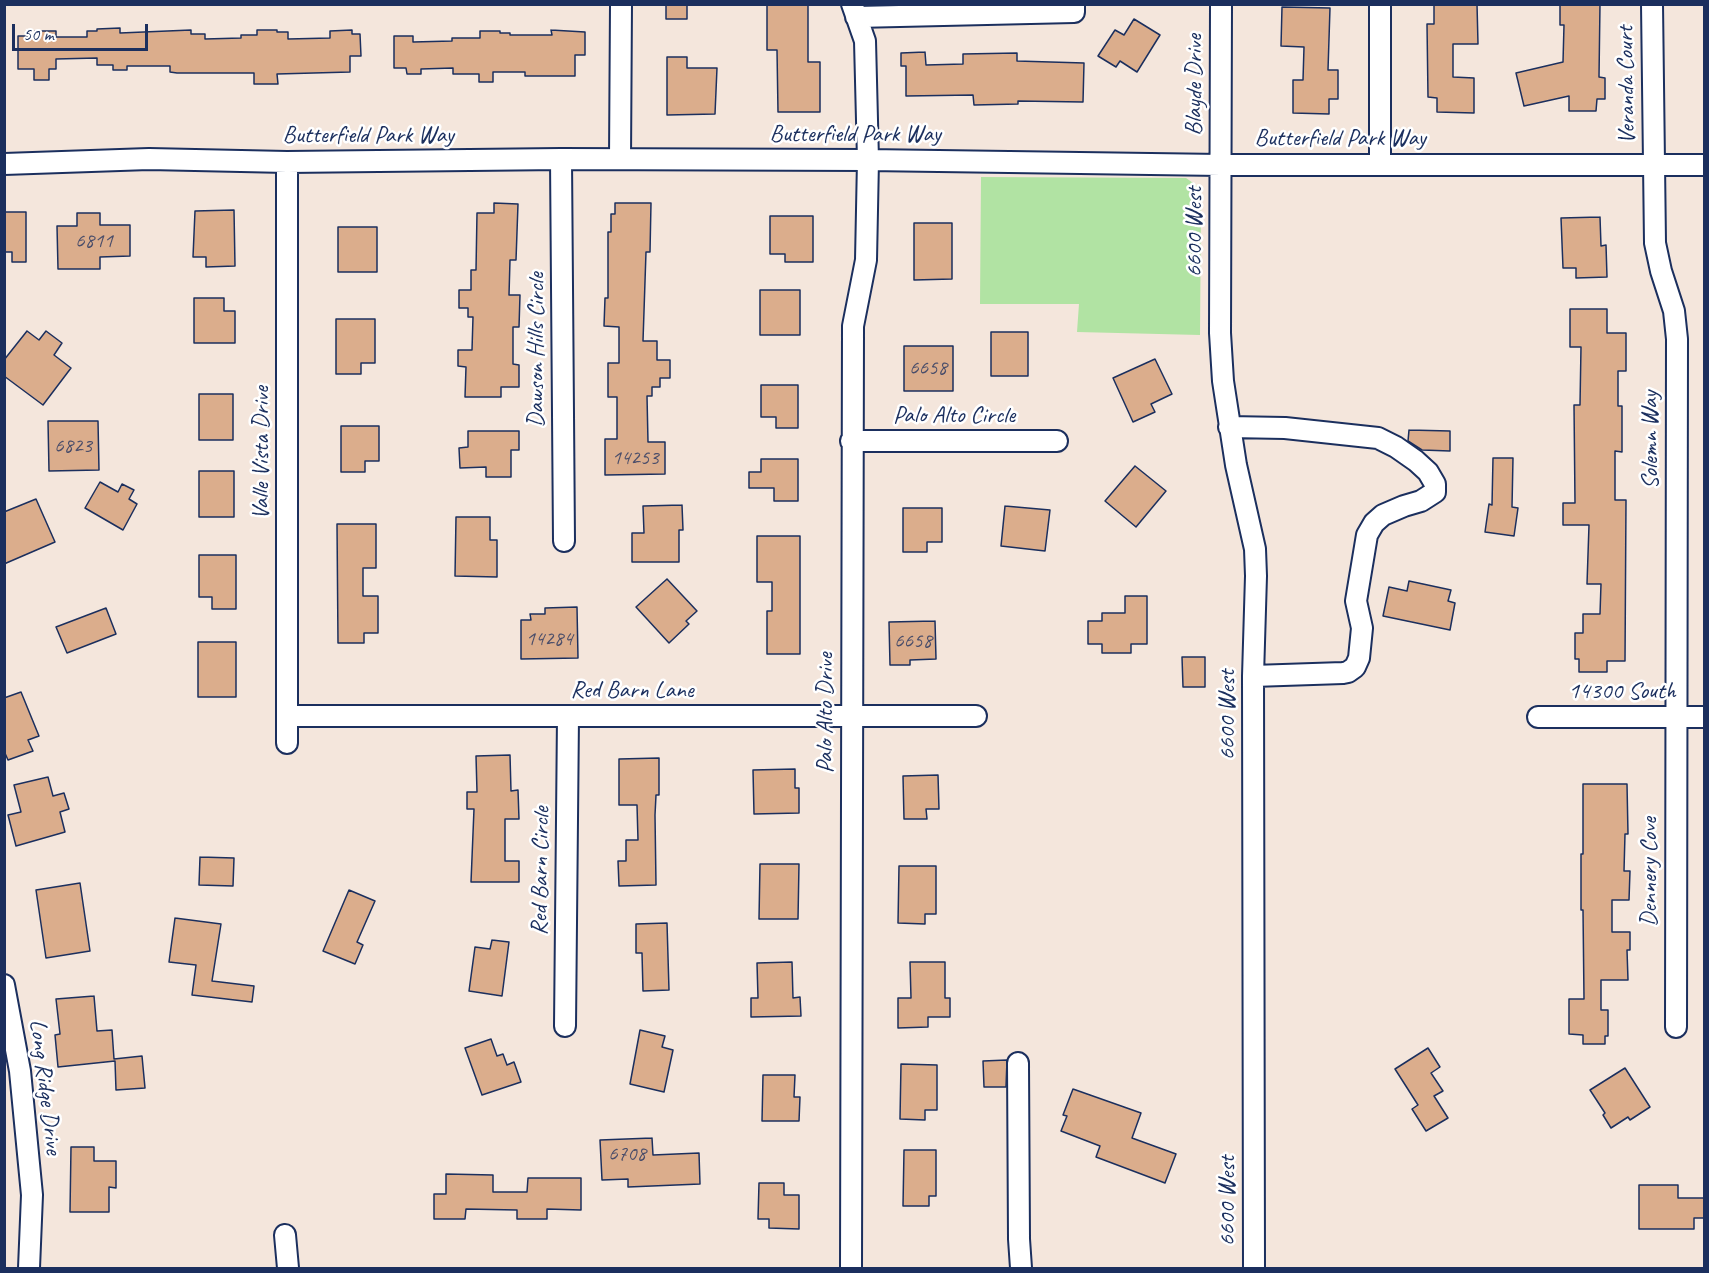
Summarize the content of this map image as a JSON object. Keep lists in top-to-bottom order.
{
  "streets": {
    "street": [
      "Blayde Drive",
      "Veranda Court",
      "Butterfield Park Way",
      "6600 West",
      "Dawson Hills Circle",
      "Palo Alto Circle",
      "Solemn Way",
      "Valle Vista Drive",
      "Red Barn Lane",
      "14300 South",
      "Palo Alto Drive",
      "Red Barn Circle",
      "Dennery Cove",
      "Long Ridge Drive"
    ]
  },
  "crossings": [
    ["Blayde Drive", "Butterfield Park Way"],
    ["Blayde Drive", "6600 West"],
    ["Veranda Court", "Butterfield Park Way"],
    ["Veranda Court", "Solemn Way"],
    ["Butterfield Park Way", "6600 West"],
    ["Butterfield Park Way", "Dawson Hills Circle"],
    ["Butterfield Park Way", "Solemn Way"],
    ["Butterfield Park Way", "Valle Vista Drive"],
    ["Butterfield Park Way", "Palo Alto Drive"],
    ["Palo Alto Circle", "Palo Alto Drive"],
    ["Solemn Way", "14300 South"],
    ["Solemn Way", "Dennery Cove"],
    ["Valle Vista Drive", "Red Barn Lane"],
    ["Red Barn Lane", "Palo Alto Drive"],
    ["Red Barn Lane", "Red Barn Circle"],
    ["14300 South", "Dennery Cove"]
  ],
  "house_numbers": [
    "6811",
    "6658",
    "6823",
    "14253",
    "14284",
    "6658",
    "6708"
  ],
  "scale_bar": "50 m"
}
